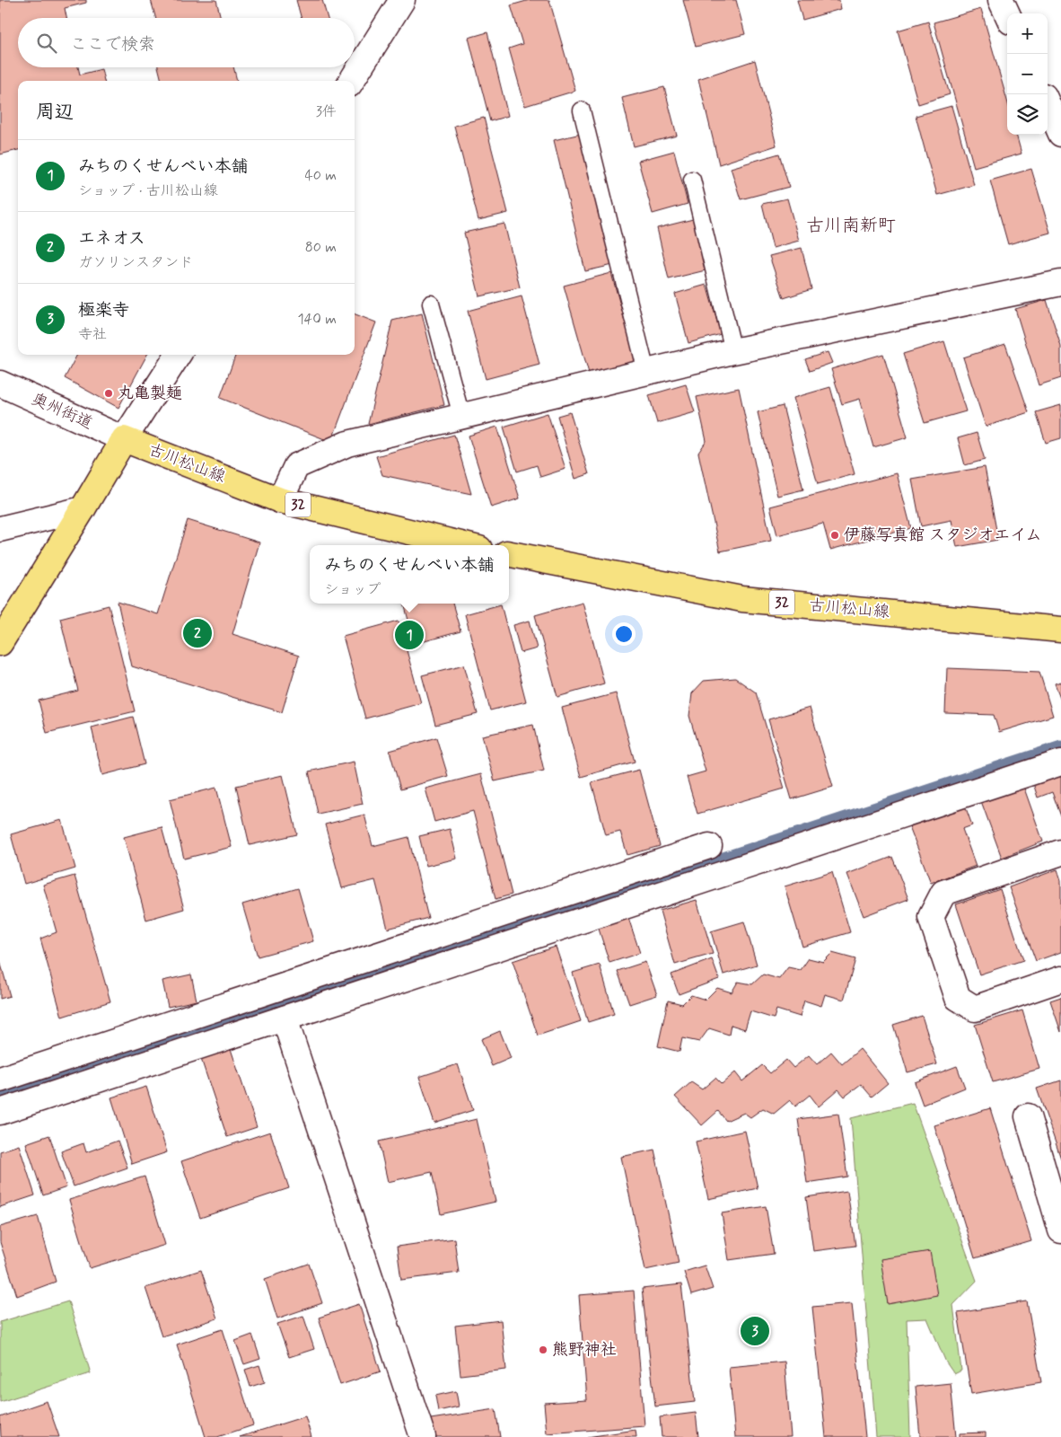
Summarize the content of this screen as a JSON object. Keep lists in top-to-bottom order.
{
  "streets": {
    "main road": ["古川松山線", "32"],
    "street": ["奥州街道"]
  },
  "crossings": [
    ["奥州街道", "古川松山線"]
  ],
  "districts": ["古川南新町"],
  "places": ["丸亀製麺", "伊藤写真館 スタジオエイム", "熊野神社"],
  "page": {
    "map_buttons": ["+", "−"],
    "search": "ここで検索",
    "heading": ["周辺", "3件"],
    "list": [
      {
        "mark": "1",
        "name": "みちのくせんべい本舗",
        "note": "ショップ · 古川松山線",
        "value": "40 m"
      },
      {
        "mark": "2",
        "name": "エネオス",
        "note": "ガソリンスタンド",
        "value": "80 m"
      },
      {
        "mark": "3",
        "name": "極楽寺",
        "note": "寺社",
        "value": "140 m"
      }
    ],
    "popup": ["みちのくせんべい本舗", "ショップ"],
    "pins": ["2", "1", "3"]
  }
}
